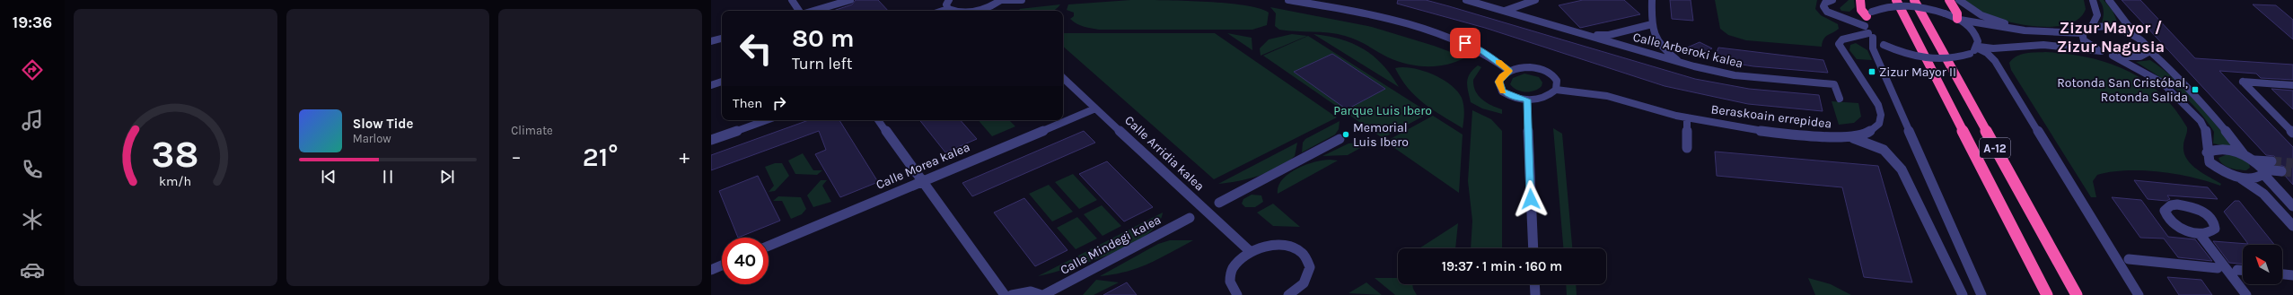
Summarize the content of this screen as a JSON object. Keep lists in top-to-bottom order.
{
  "streets": {
    "highway": ["A-12"],
    "street": [
      "Calle Arberoki kalea",
      "Beraskoain errepidea",
      "Calle Arridia kalea",
      "Calle Morea kalea",
      "Calle Mindegi kalea"
    ]
  },
  "crossings": [
    ["Calle Arridia kalea", "Calle Morea kalea"]
  ],
  "districts": ["Zizur Mayor / Zizur Nagusia"],
  "parks": ["Parque Luis Ibero"],
  "places": {
    "transit": ["Zizur Mayor II", "Rotonda San Cristóbal, Rotonda Salida"],
    "other": ["Memorial Luis Ibero"]
  },
  "north": "top left",
  "page": {
    "tabs": "19:36",
    "tile": "Climate",
    "turn": ["80 m", "Turn left"],
    "then": "Then",
    "song": ["Slow Tide", "Marlow"],
    "heat": ["−", "21°", "+"],
    "limit": "40",
    "trip": "19:37 · 1 min · 160 m",
    "gauge": ["38", "km/h"]
  }
}
